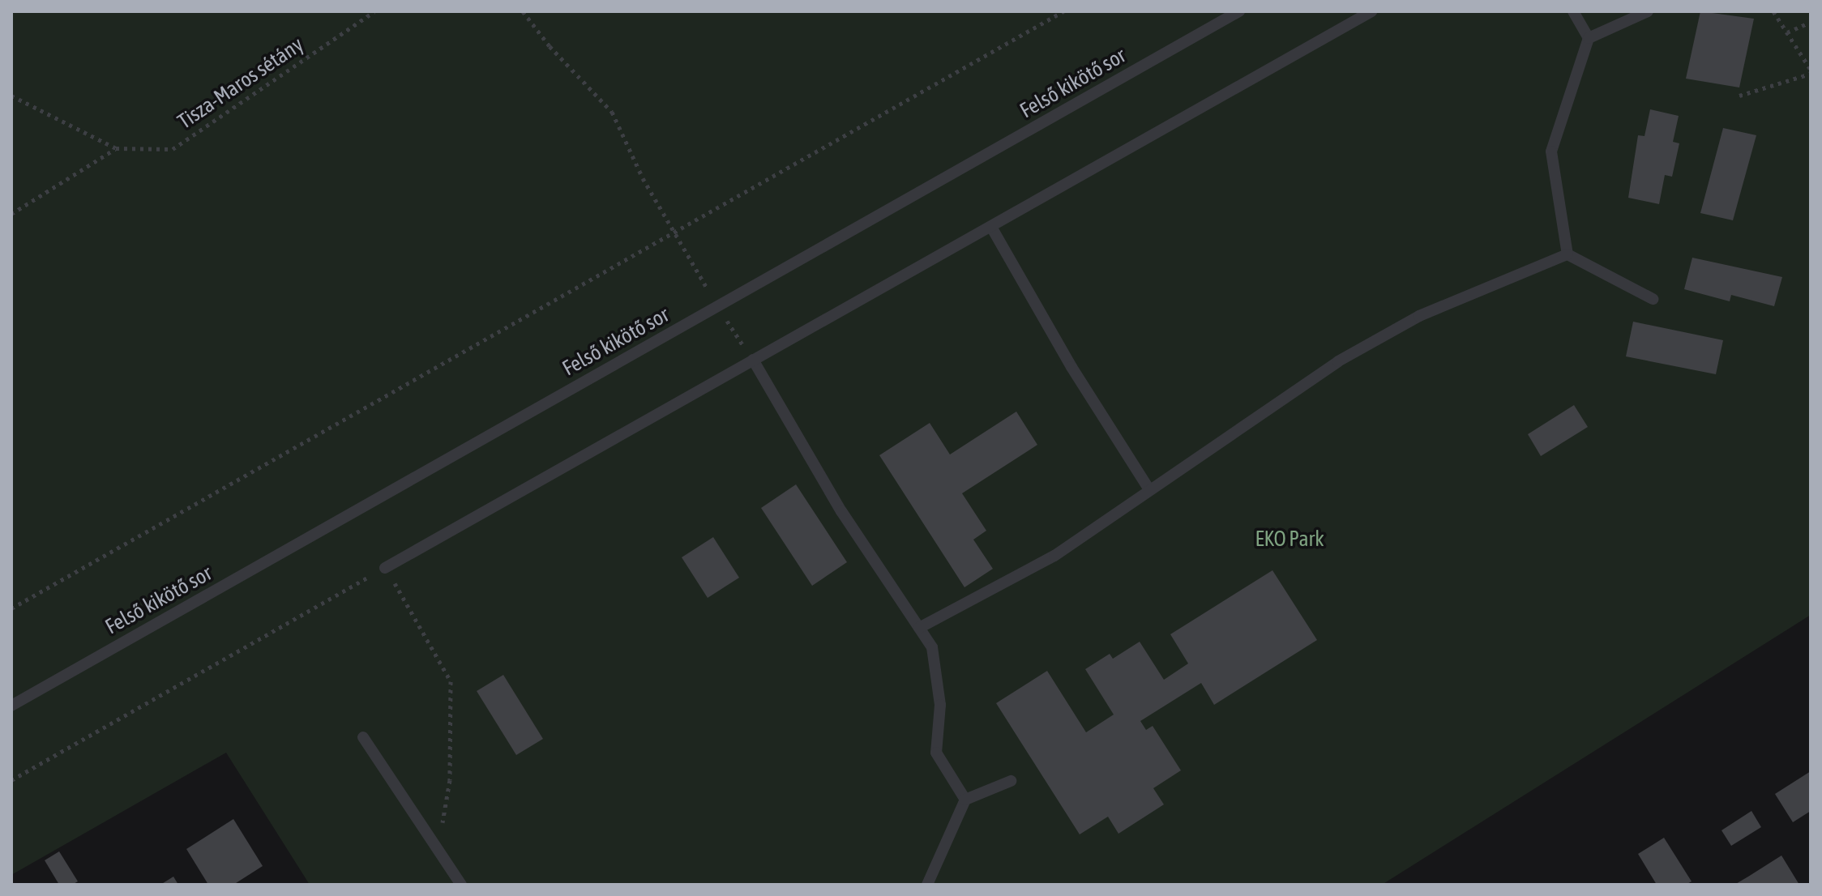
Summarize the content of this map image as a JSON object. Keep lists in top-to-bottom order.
{
  "streets": {
    "lane": ["Felső kikötő sor"],
    "path": ["Tisza-Maros sétány"]
  },
  "parks": ["EKO Park"]
}
